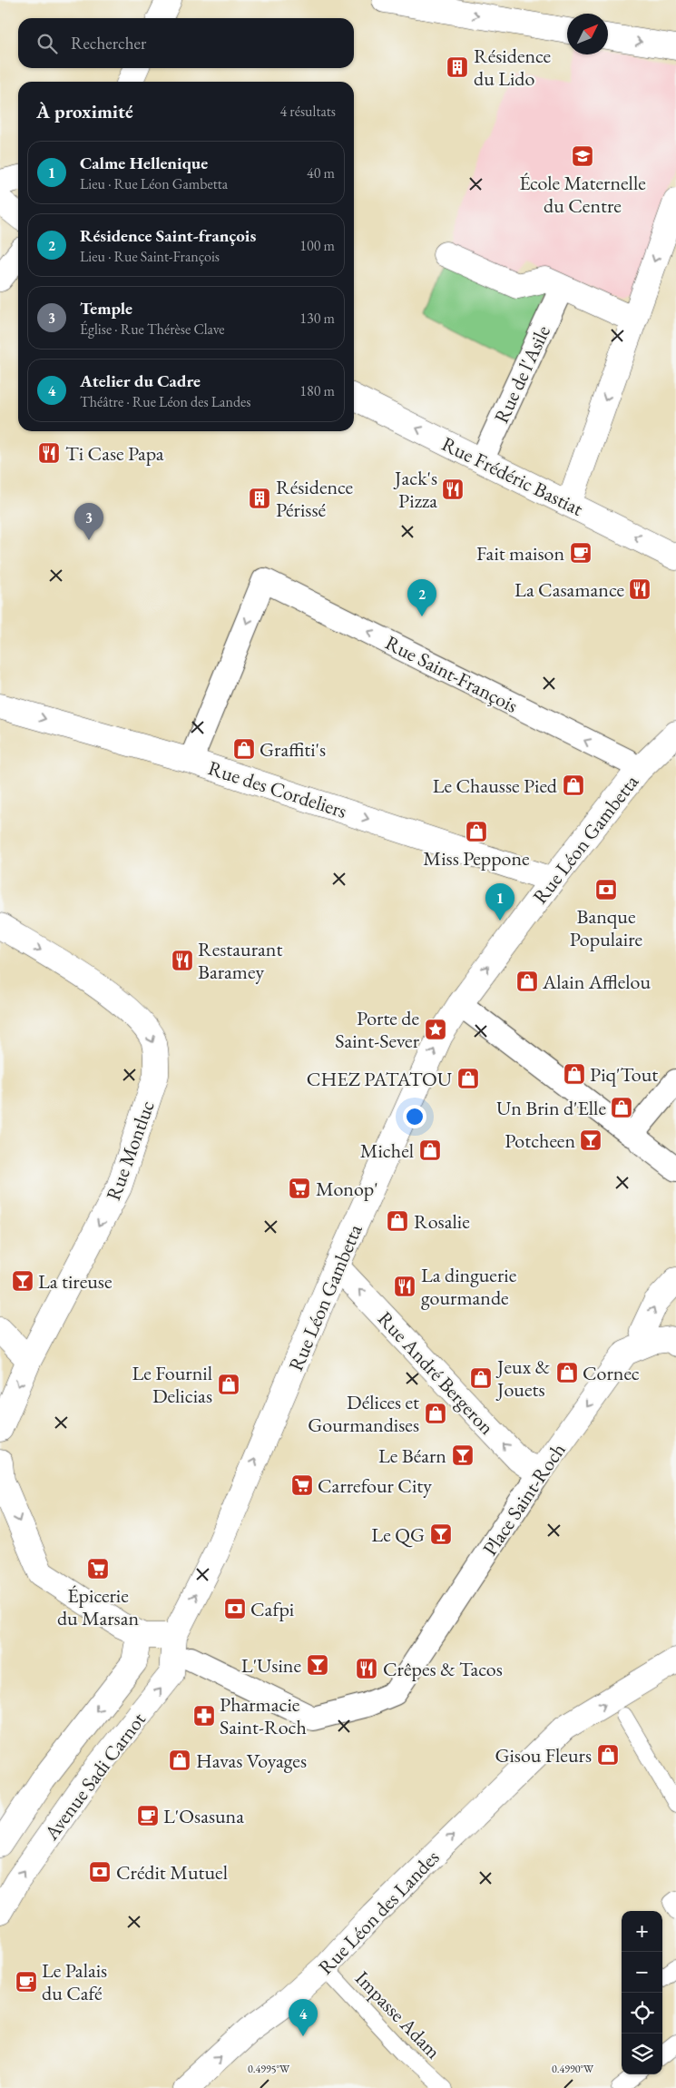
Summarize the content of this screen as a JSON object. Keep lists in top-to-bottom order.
{
  "streets": {
    "street": [
      "Rue de l'Asile",
      "Rue Frédéric Bastiat",
      "Rue Saint-François",
      "Rue des Cordeliers",
      "Rue Léon Gambetta",
      "Rue Montluc",
      "Rue André Bergeron",
      "Place Saint-Roch",
      "Avenue Sadi Carnot",
      "Rue Léon des Landes"
    ],
    "lane": ["Impasse Adam"]
  },
  "crossings": [
    ["Rue de l'Asile", "Rue Frédéric Bastiat"],
    ["Rue Saint-François", "Rue des Cordeliers"],
    ["Rue Saint-François", "Rue Léon Gambetta"],
    ["Rue des Cordeliers", "Rue Léon Gambetta"],
    ["Rue Léon Gambetta", "Rue André Bergeron"],
    ["Rue Léon Gambetta", "Avenue Sadi Carnot"],
    ["Rue André Bergeron", "Place Saint-Roch"],
    ["Rue Léon des Landes", "Impasse Adam"]
  ],
  "one_way": [
    "Rue des Cordeliers",
    "Rue Léon Gambetta",
    "Rue Montluc",
    "Rue André Bergeron",
    "Rue Léon des Landes"
  ],
  "places": {
    "building": ["Résidence du Lido", "Résidence Périssé"],
    "school or university": ["École Maternelle du Centre"],
    "restaurant": [
      "Ti Case Papa",
      "Jack's Pizza",
      "La Casamance",
      "Restaurant Baramey",
      "La dinguerie gourmande",
      "Crêpes & Tacos"
    ],
    "cafe": ["Fait maison", "L'Osasuna", "Le Palais du Café"],
    "shop": [
      "Graffiti's",
      "Le Chausse Pied",
      "Miss Peppone",
      "Alain Afflelou",
      "Piq'Tout",
      "CHEZ PATATOU",
      "Un Brin d'Elle",
      "Michel",
      "Rosalie",
      "Cornec",
      "Jeux & Jouets",
      "Le Fournil Delicias",
      "Délices et Gourmandises",
      "Gisou Fleurs",
      "Havas Voyages"
    ],
    "bank": ["Banque Populaire", "Cafpi", "Crédit Mutuel"],
    "place": ["Porte de Saint-Sever"],
    "bar": [
      "Potcheen",
      "La tireuse",
      "Le Béarn",
      "Le QG",
      "L'Usine"
    ],
    "supermarket": ["Monop'", "Carrefour City", "Épicerie du Marsan"],
    "pharmacy": ["Pharmacie Saint-Roch"]
  },
  "north": "top right",
  "page": {
    "search": "Rechercher",
    "heading": ["À proximité", "4 résultats"],
    "list": [
      {
        "mark": "1",
        "name": "Calme Hellenique",
        "note": "Lieu · Rue Léon Gambetta",
        "value": "40 m"
      },
      {
        "mark": "2",
        "name": "Résidence Saint-françois",
        "note": "Lieu · Rue Saint-François",
        "value": "100 m"
      },
      {
        "mark": "3",
        "name": "Temple",
        "note": "Église · Rue Thérèse Clave",
        "value": "130 m"
      },
      {
        "mark": "4",
        "name": "Atelier du Cadre",
        "note": "Théâtre · Rue Léon des Landes",
        "value": "180 m"
      }
    ],
    "pins": [
      "3",
      "2",
      "1",
      "4"
    ],
    "map_buttons": ["+", "−"]
  },
  "coordinates": ["0.4995°W", "0.4990°W"]
}
